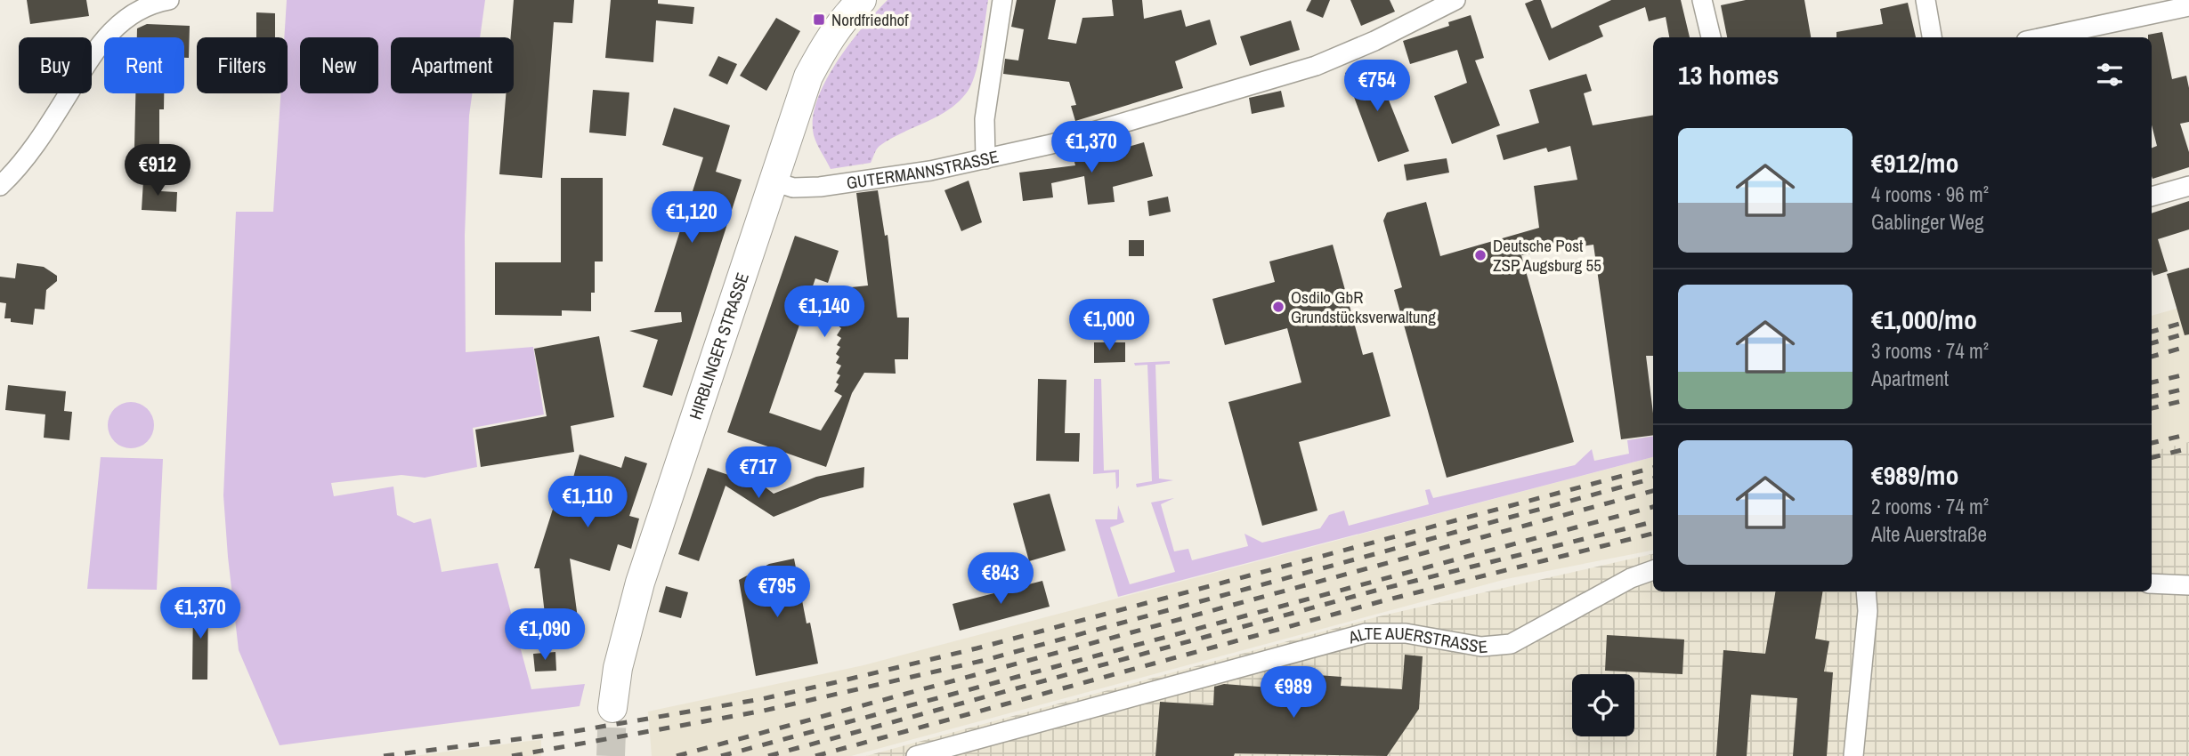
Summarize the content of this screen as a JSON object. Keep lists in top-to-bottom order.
{
  "streets": {
    "main road": ["HIRBLINGER STRASSE"],
    "street": ["GUTERMANNSTRASSE", "ALTE AUERSTRASSE"]
  },
  "crossings": [
    ["GUTERMANNSTRASSE", "HIRBLINGER STRASSE"]
  ],
  "places": {
    "transit": ["Nordfriedhof"],
    "other": ["Deutsche Post ZSP Augsburg 55", "Osdilo GbR Grundstücksverwaltung"]
  },
  "page": {
    "chip": [
      "Buy",
      "Rent",
      "Filters",
      "New",
      "Apartment"
    ],
    "heading": "13 homes",
    "price": [
      "€754",
      "€1,370",
      "€912",
      "€1,120",
      "€1,140",
      "€1,000",
      "€717",
      "€1,110",
      "€843",
      "€795",
      "€1,370",
      "€1,090",
      "€989"
    ],
    "list": [
      {
        "name": "€912/mo",
        "note": "4 rooms · 96 m² · Gablinger Weg"
      },
      {
        "name": "€1,000/mo",
        "note": "3 rooms · 74 m² · Apartment"
      },
      {
        "name": "€989/mo",
        "note": "2 rooms · 74 m² · Alte Auerstraße"
      }
    ]
  }
}
